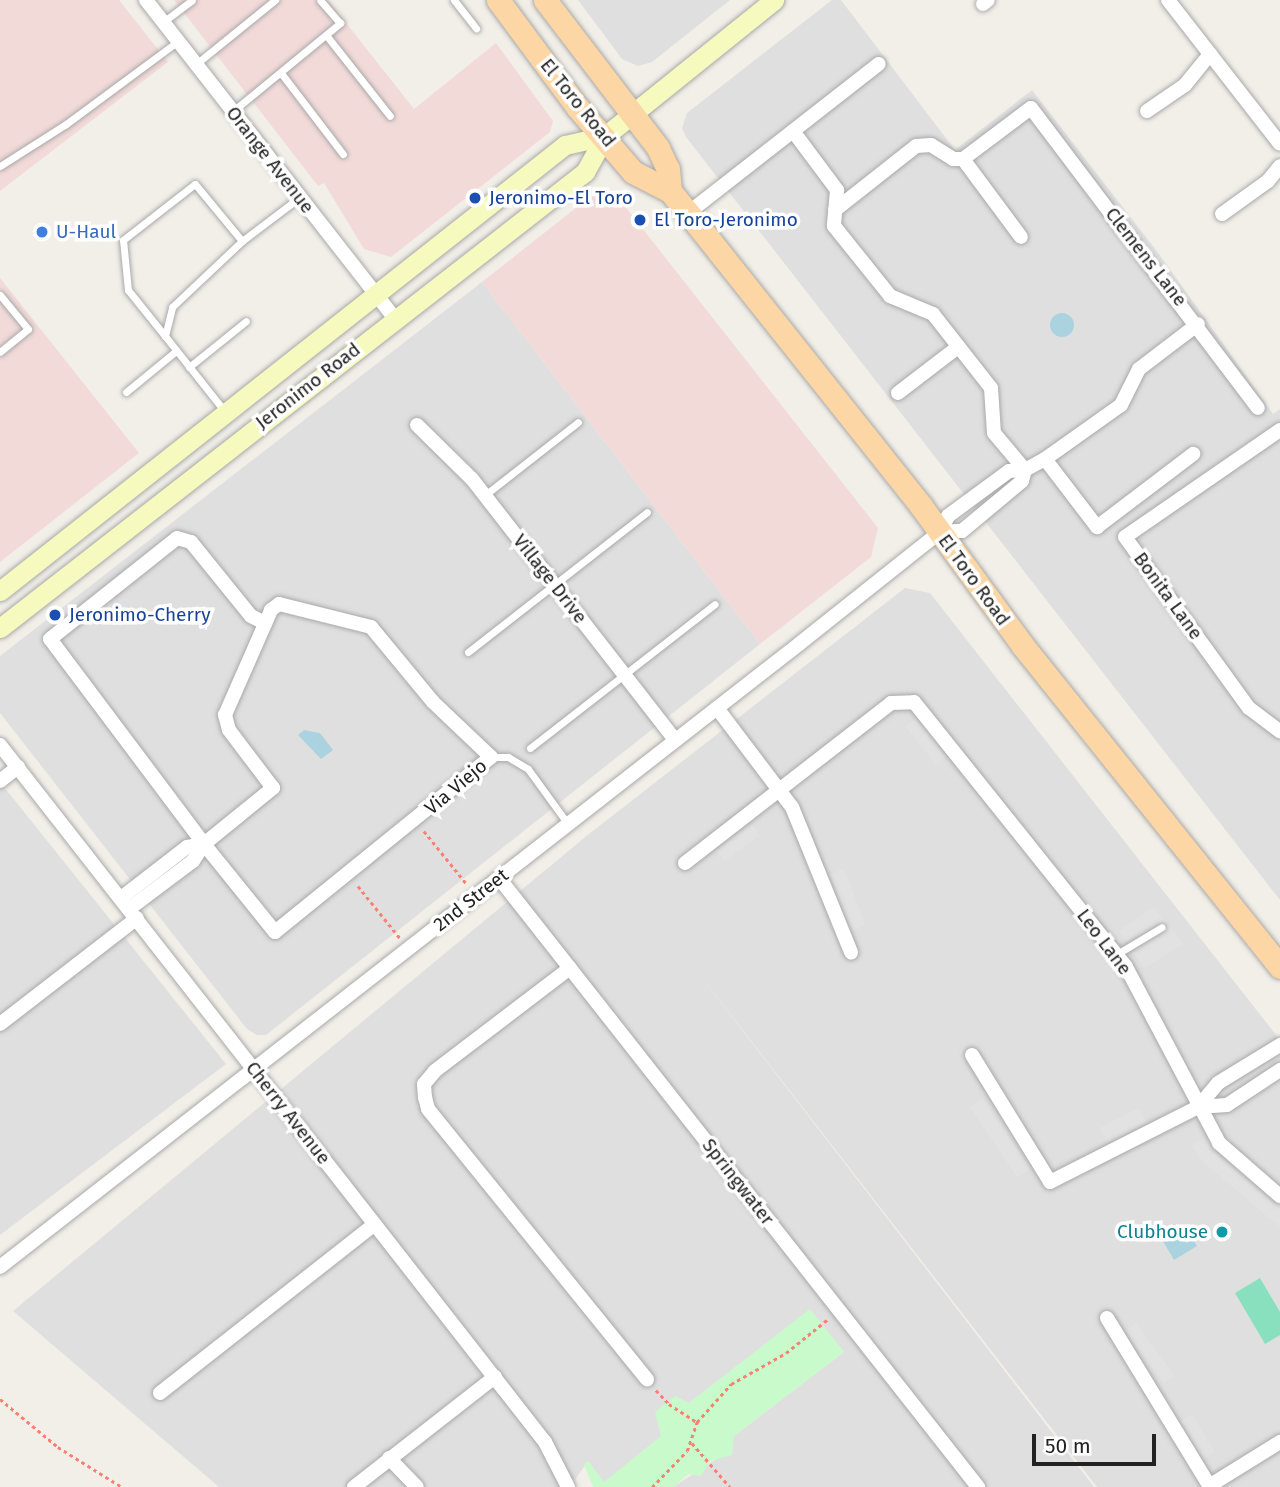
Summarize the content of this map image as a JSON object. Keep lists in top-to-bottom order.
{
  "streets": {
    "main road": ["El Toro Road", "Jeronimo Road"],
    "street": [
      "Orange Avenue",
      "Clemens Lane",
      "Village Drive",
      "Bonita Lane",
      "Via Viejo",
      "2nd Street",
      "Leo Lane",
      "Cherry Avenue",
      "Springwater"
    ]
  },
  "crossings": [
    ["El Toro Road", "Jeronimo Road"],
    ["El Toro Road", "2nd Street"],
    ["Orange Avenue", "Jeronimo Road"],
    ["Village Drive", "2nd Street"],
    ["Via Viejo", "Cherry Avenue"],
    ["2nd Street", "Cherry Avenue"],
    ["2nd Street", "Springwater"]
  ],
  "places": [
    "Jeronimo-El Toro",
    "El Toro-Jeronimo",
    "U-Haul",
    "Jeronimo-Cherry",
    "Clubhouse"
  ],
  "scale_bar": "50 m"
}
